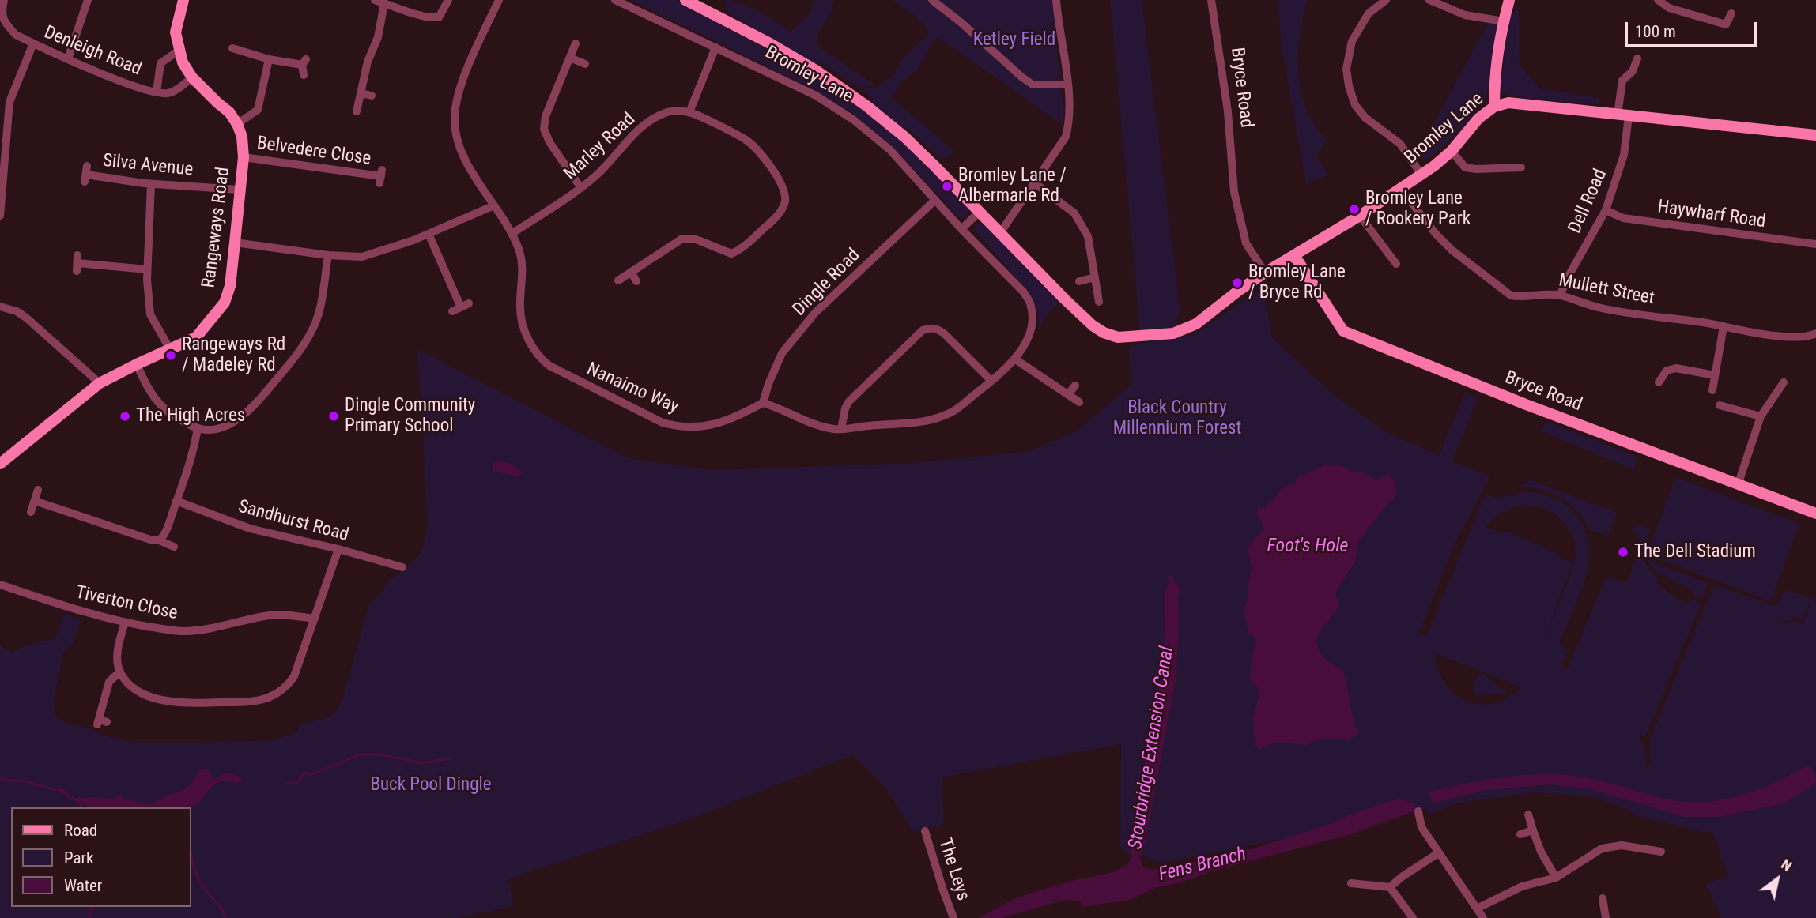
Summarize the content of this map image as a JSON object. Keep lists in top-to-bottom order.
{
  "streets": {
    "street": [
      "Denleigh Road",
      "Bromley Lane",
      "Bryce Road",
      "Marley Road",
      "Belvedere Close",
      "Silva Avenue",
      "Dell Road",
      "Haywharf Road",
      "Rangeways Road",
      "Dingle Road",
      "Mullett Street",
      "Nanaimo Way",
      "Sandhurst Road",
      "Tiverton Close",
      "The Leys"
    ]
  },
  "crossings": [
    ["Denleigh Road", "Rangeways Road"],
    ["Bromley Lane", "Bryce Road"],
    ["Bromley Lane", "Dell Road"],
    ["Bromley Lane", "Dingle Road"],
    ["Bromley Lane", "Mullett Street"],
    ["Marley Road", "Nanaimo Way"],
    ["Belvedere Close", "Rangeways Road"],
    ["Silva Avenue", "Rangeways Road"],
    ["Dell Road", "Haywharf Road"],
    ["Dell Road", "Mullett Street"],
    ["Dingle Road", "Nanaimo Way"]
  ],
  "water": ["Foot's Hole", "Stourbridge Extension Canal", "Fens Branch"],
  "parks": ["Ketley Field", "Black Country Millennium Forest", "Buck Pool Dingle"],
  "places": [
    "Bromley Lane / Albermarle Rd",
    "Bromley Lane / Rookery Park",
    "Bromley Lane / Bryce Rd",
    "Rangeways Rd / Madeley Rd",
    "The High Acres",
    "Dingle Community Primary School",
    "The Dell Stadium"
  ],
  "legend": ["Road", "Park", "Water"],
  "scale_bar": "100 m",
  "north": "top right"
}
